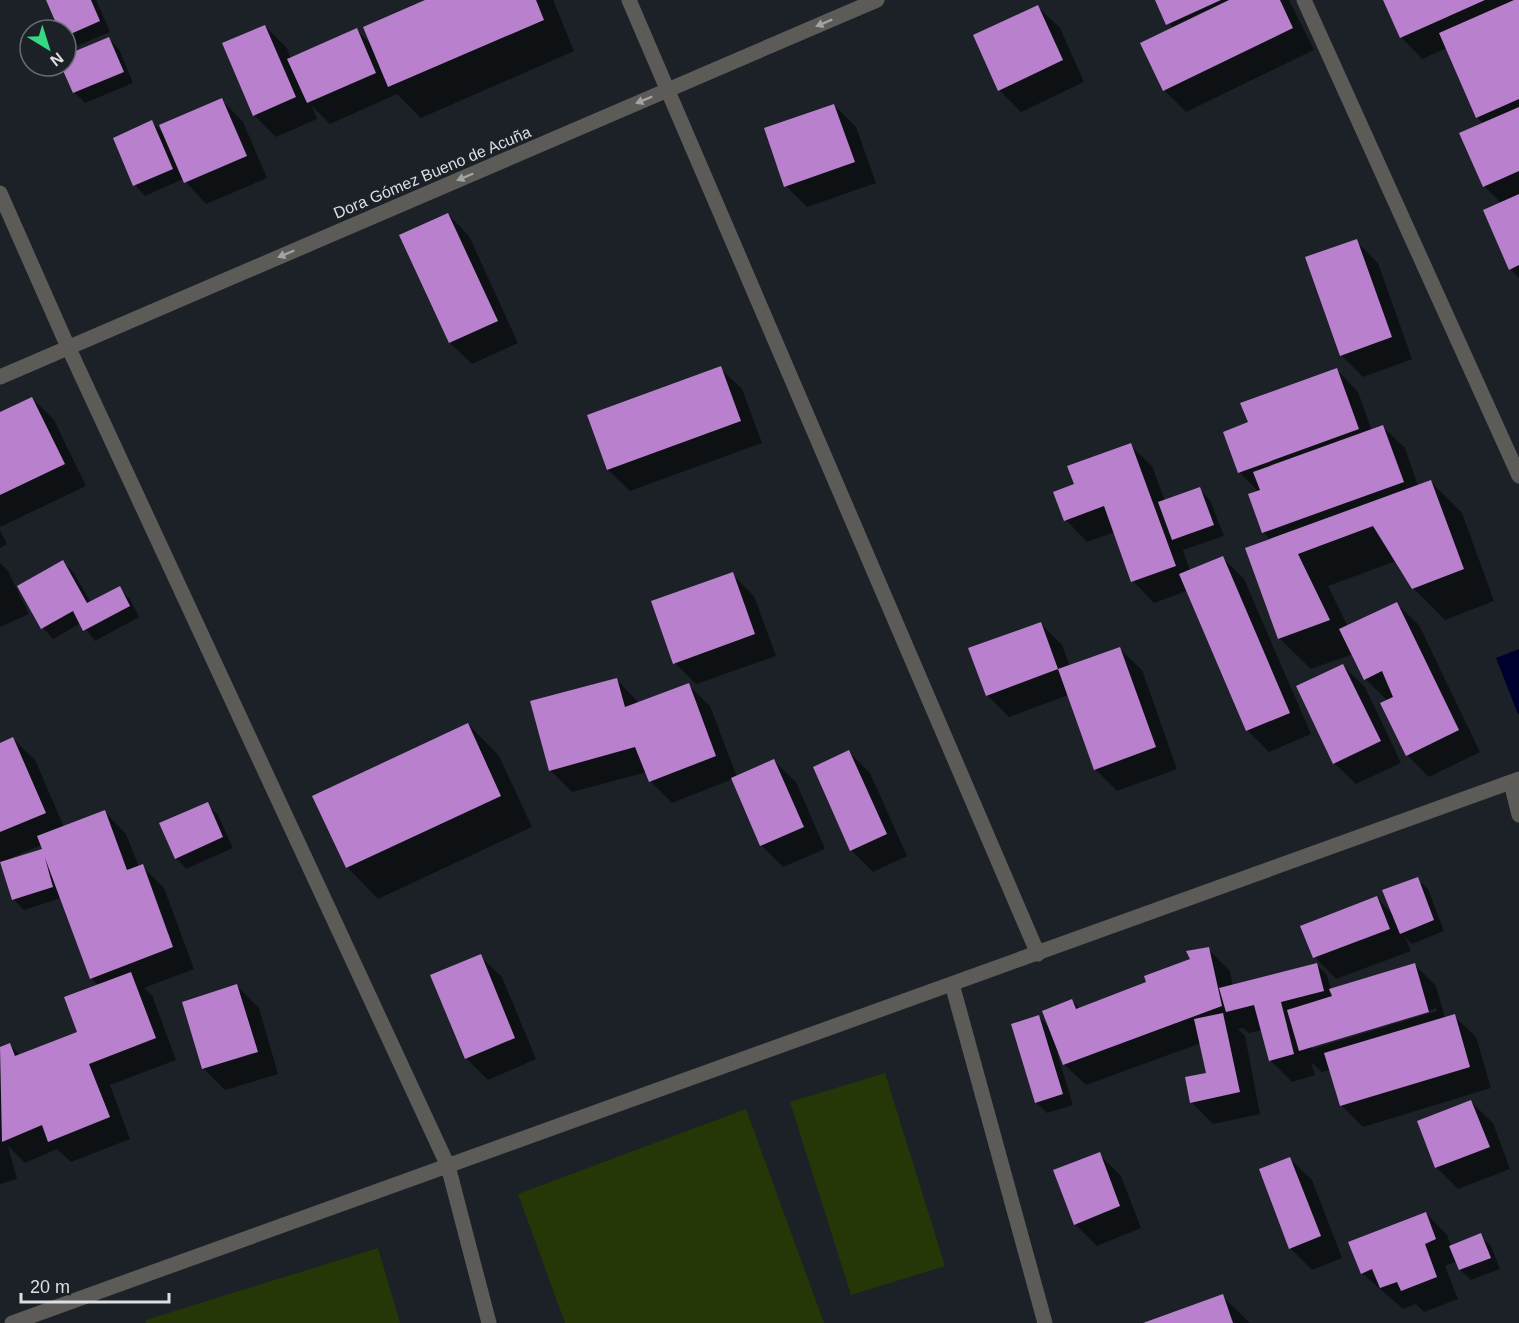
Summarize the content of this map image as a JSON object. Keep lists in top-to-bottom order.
{
  "streets": {
    "street": ["Dora Gómez Bueno de Acuña"]
  },
  "one_way": ["Dora Gómez Bueno de Acuña"],
  "scale_bar": "20 m",
  "north": "bottom right"
}
